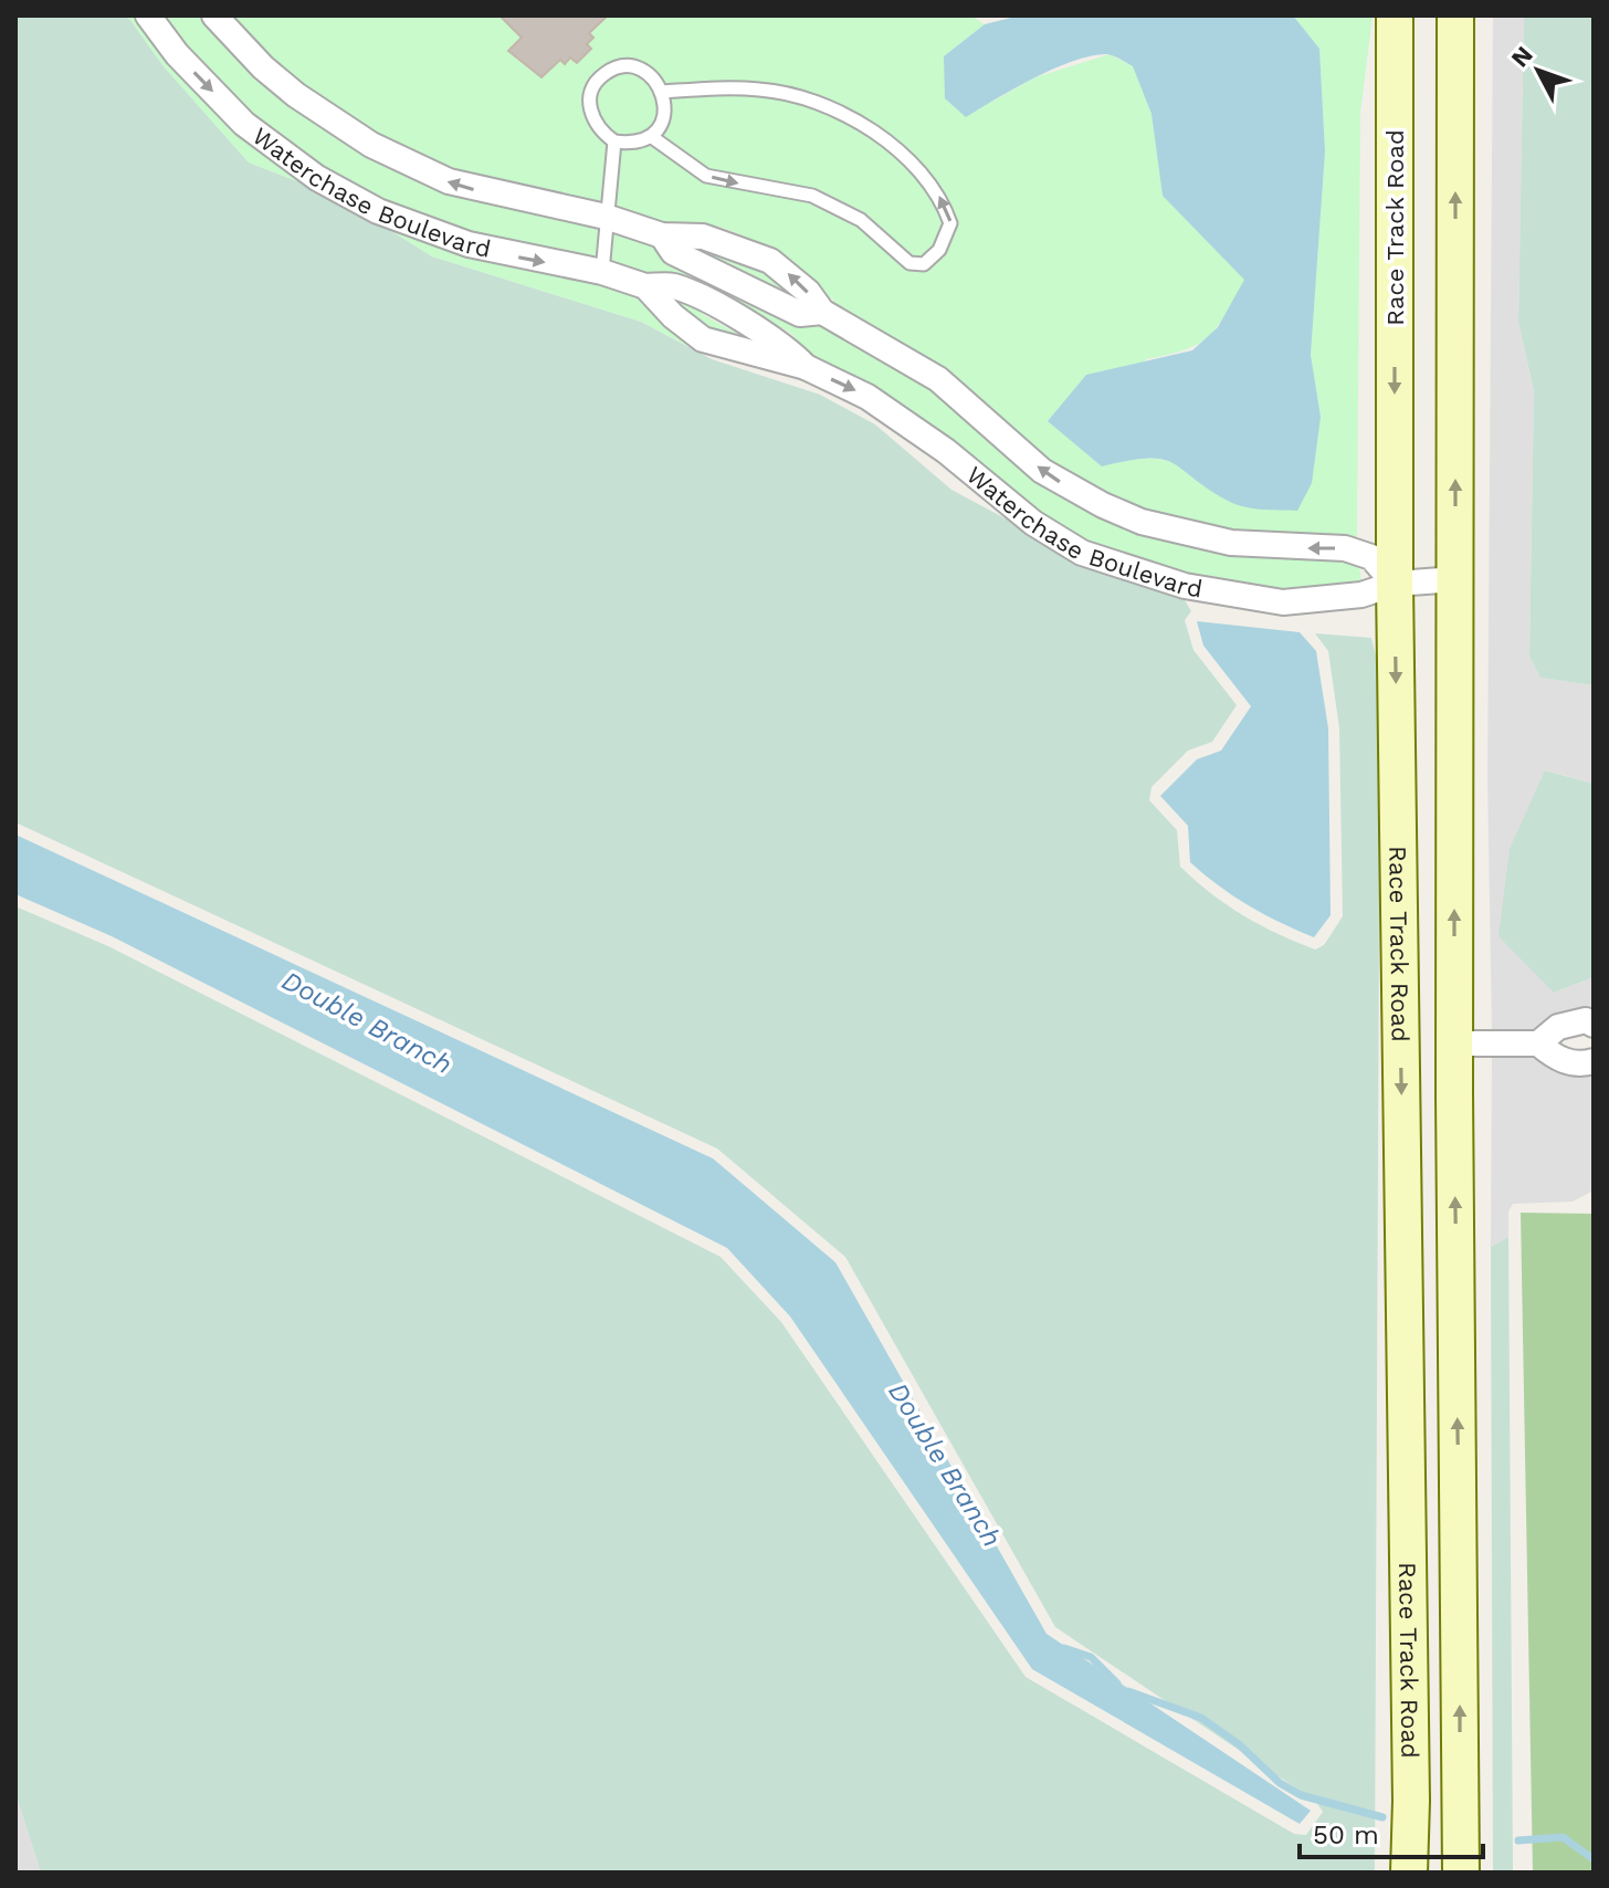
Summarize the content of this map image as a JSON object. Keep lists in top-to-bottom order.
{
  "streets": {
    "main road": ["Race Track Road"],
    "street": ["Waterchase Boulevard"]
  },
  "crossings": [
    ["Waterchase Boulevard", "Race Track Road"]
  ],
  "water": ["Double Branch"],
  "scale_bar": "50 m",
  "north": "top left"
}
